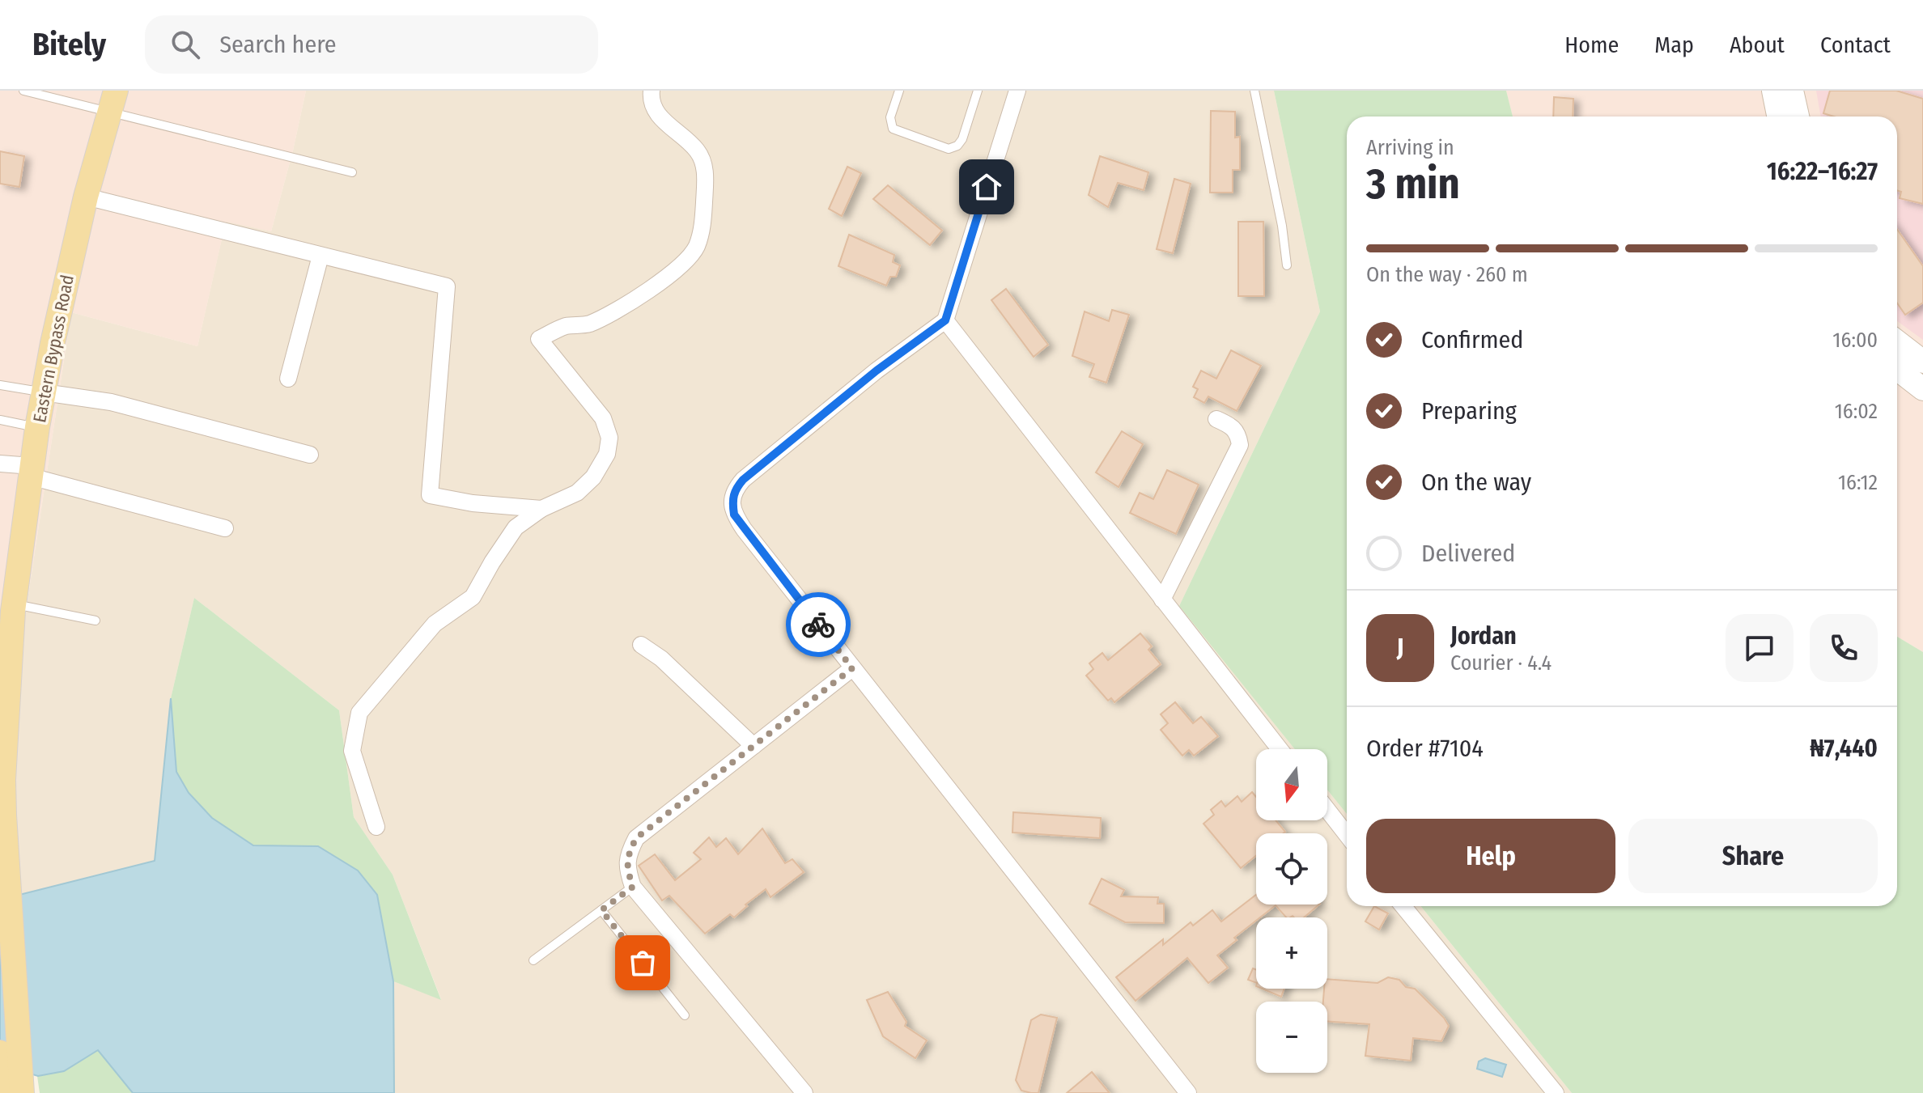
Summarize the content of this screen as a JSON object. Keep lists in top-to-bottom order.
{
  "streets": {
    "main road": ["Eastern Bypass Road"]
  },
  "north": "bottom",
  "page": {
    "header": "Bitely",
    "search": "Search here",
    "nav": [
      "Home",
      "Map",
      "About",
      "Contact"
    ],
    "heading": ["3 min", "Arriving in", "16:22–16:27"],
    "panel": [
      "Jordan",
      "Courier · 4.4",
      "Order #7104",
      "₦7,440"
    ],
    "bar": "On the way · 260 m",
    "list": [
      ["Confirmed", "16:00"],
      ["Preparing", "16:02"],
      ["On the way", "16:12"],
      "Delivered"
    ],
    "round": "J",
    "map_buttons": ["+", "−"],
    "buttons": ["Help", "Share"]
  }
}
